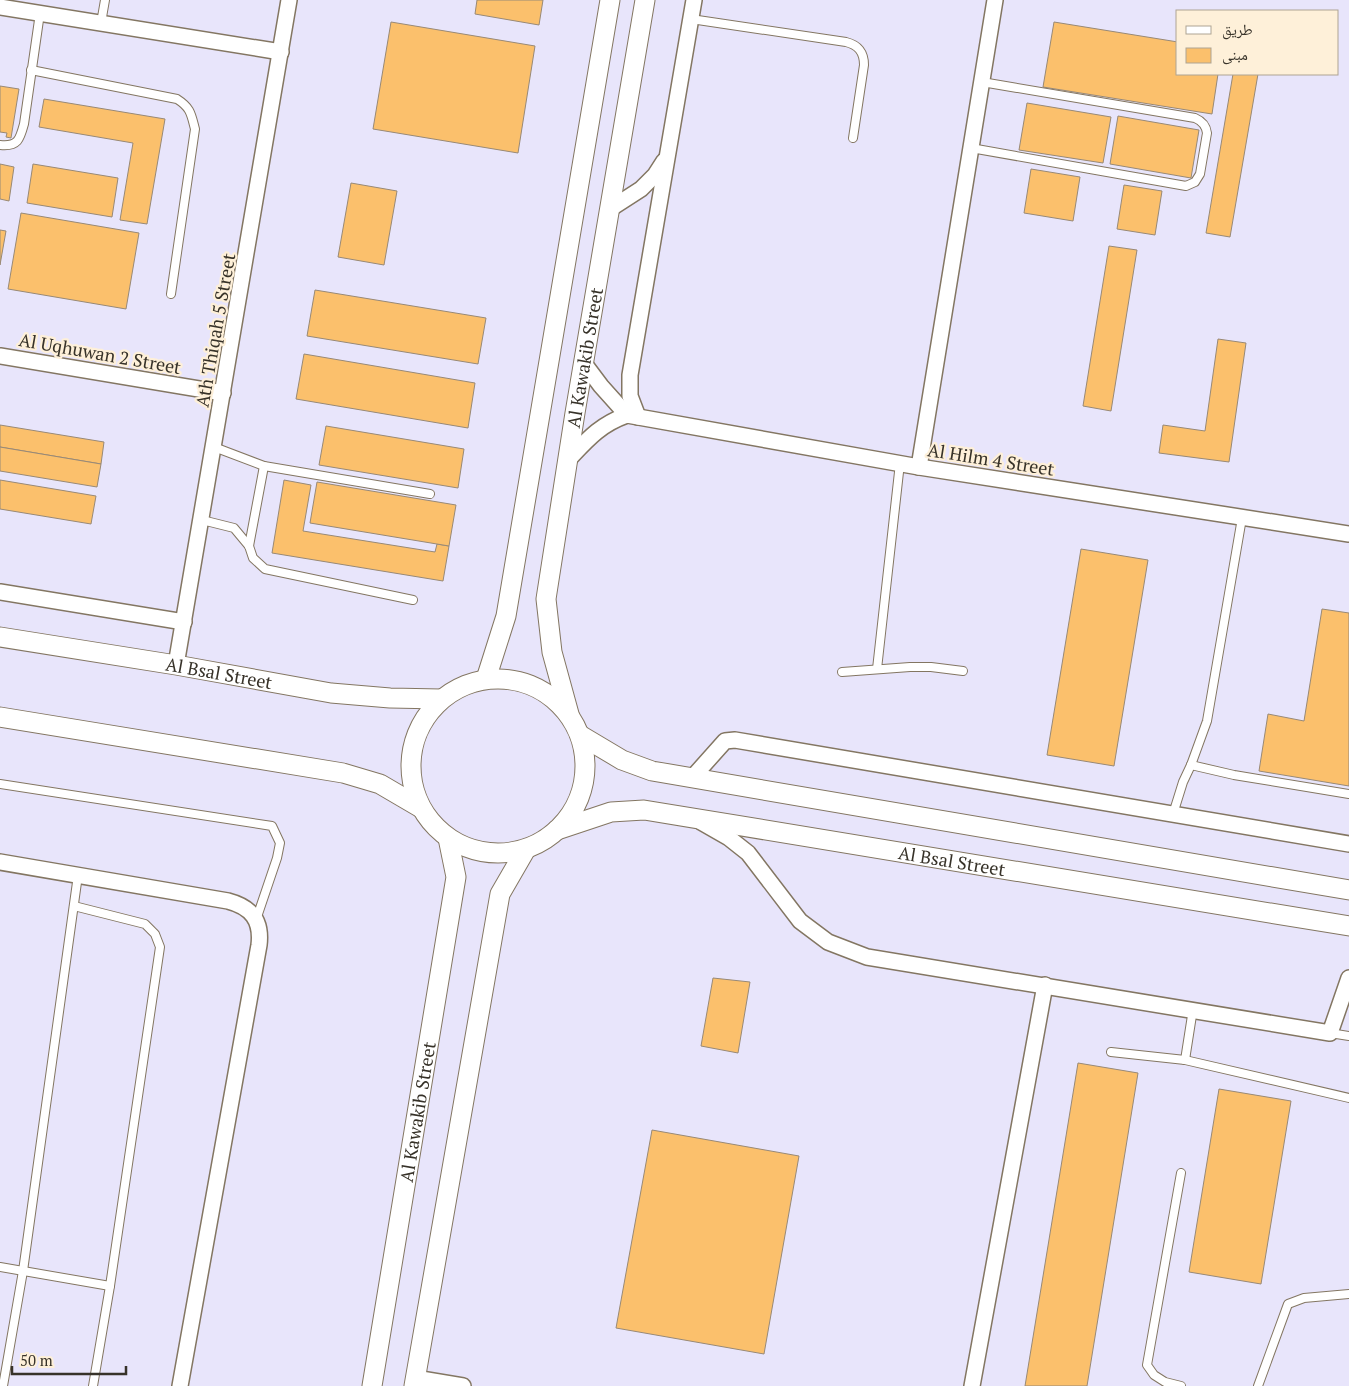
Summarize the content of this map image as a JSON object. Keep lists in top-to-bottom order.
{
  "streets": {
    "street": [
      "Ath Thiqah 5 Street",
      "Al Uqhuwan 2 Street",
      "Al Kawakib Street",
      "Al Hilm 4 Street",
      "Al Bsal Street"
    ]
  },
  "crossings": [
    ["Ath Thiqah 5 Street", "Al Uqhuwan 2 Street"],
    ["Ath Thiqah 5 Street", "Al Bsal Street"],
    ["Al Kawakib Street", "Al Bsal Street"]
  ],
  "legend": ["طريق", "مبنى"],
  "scale_bar": "50 m"
}
